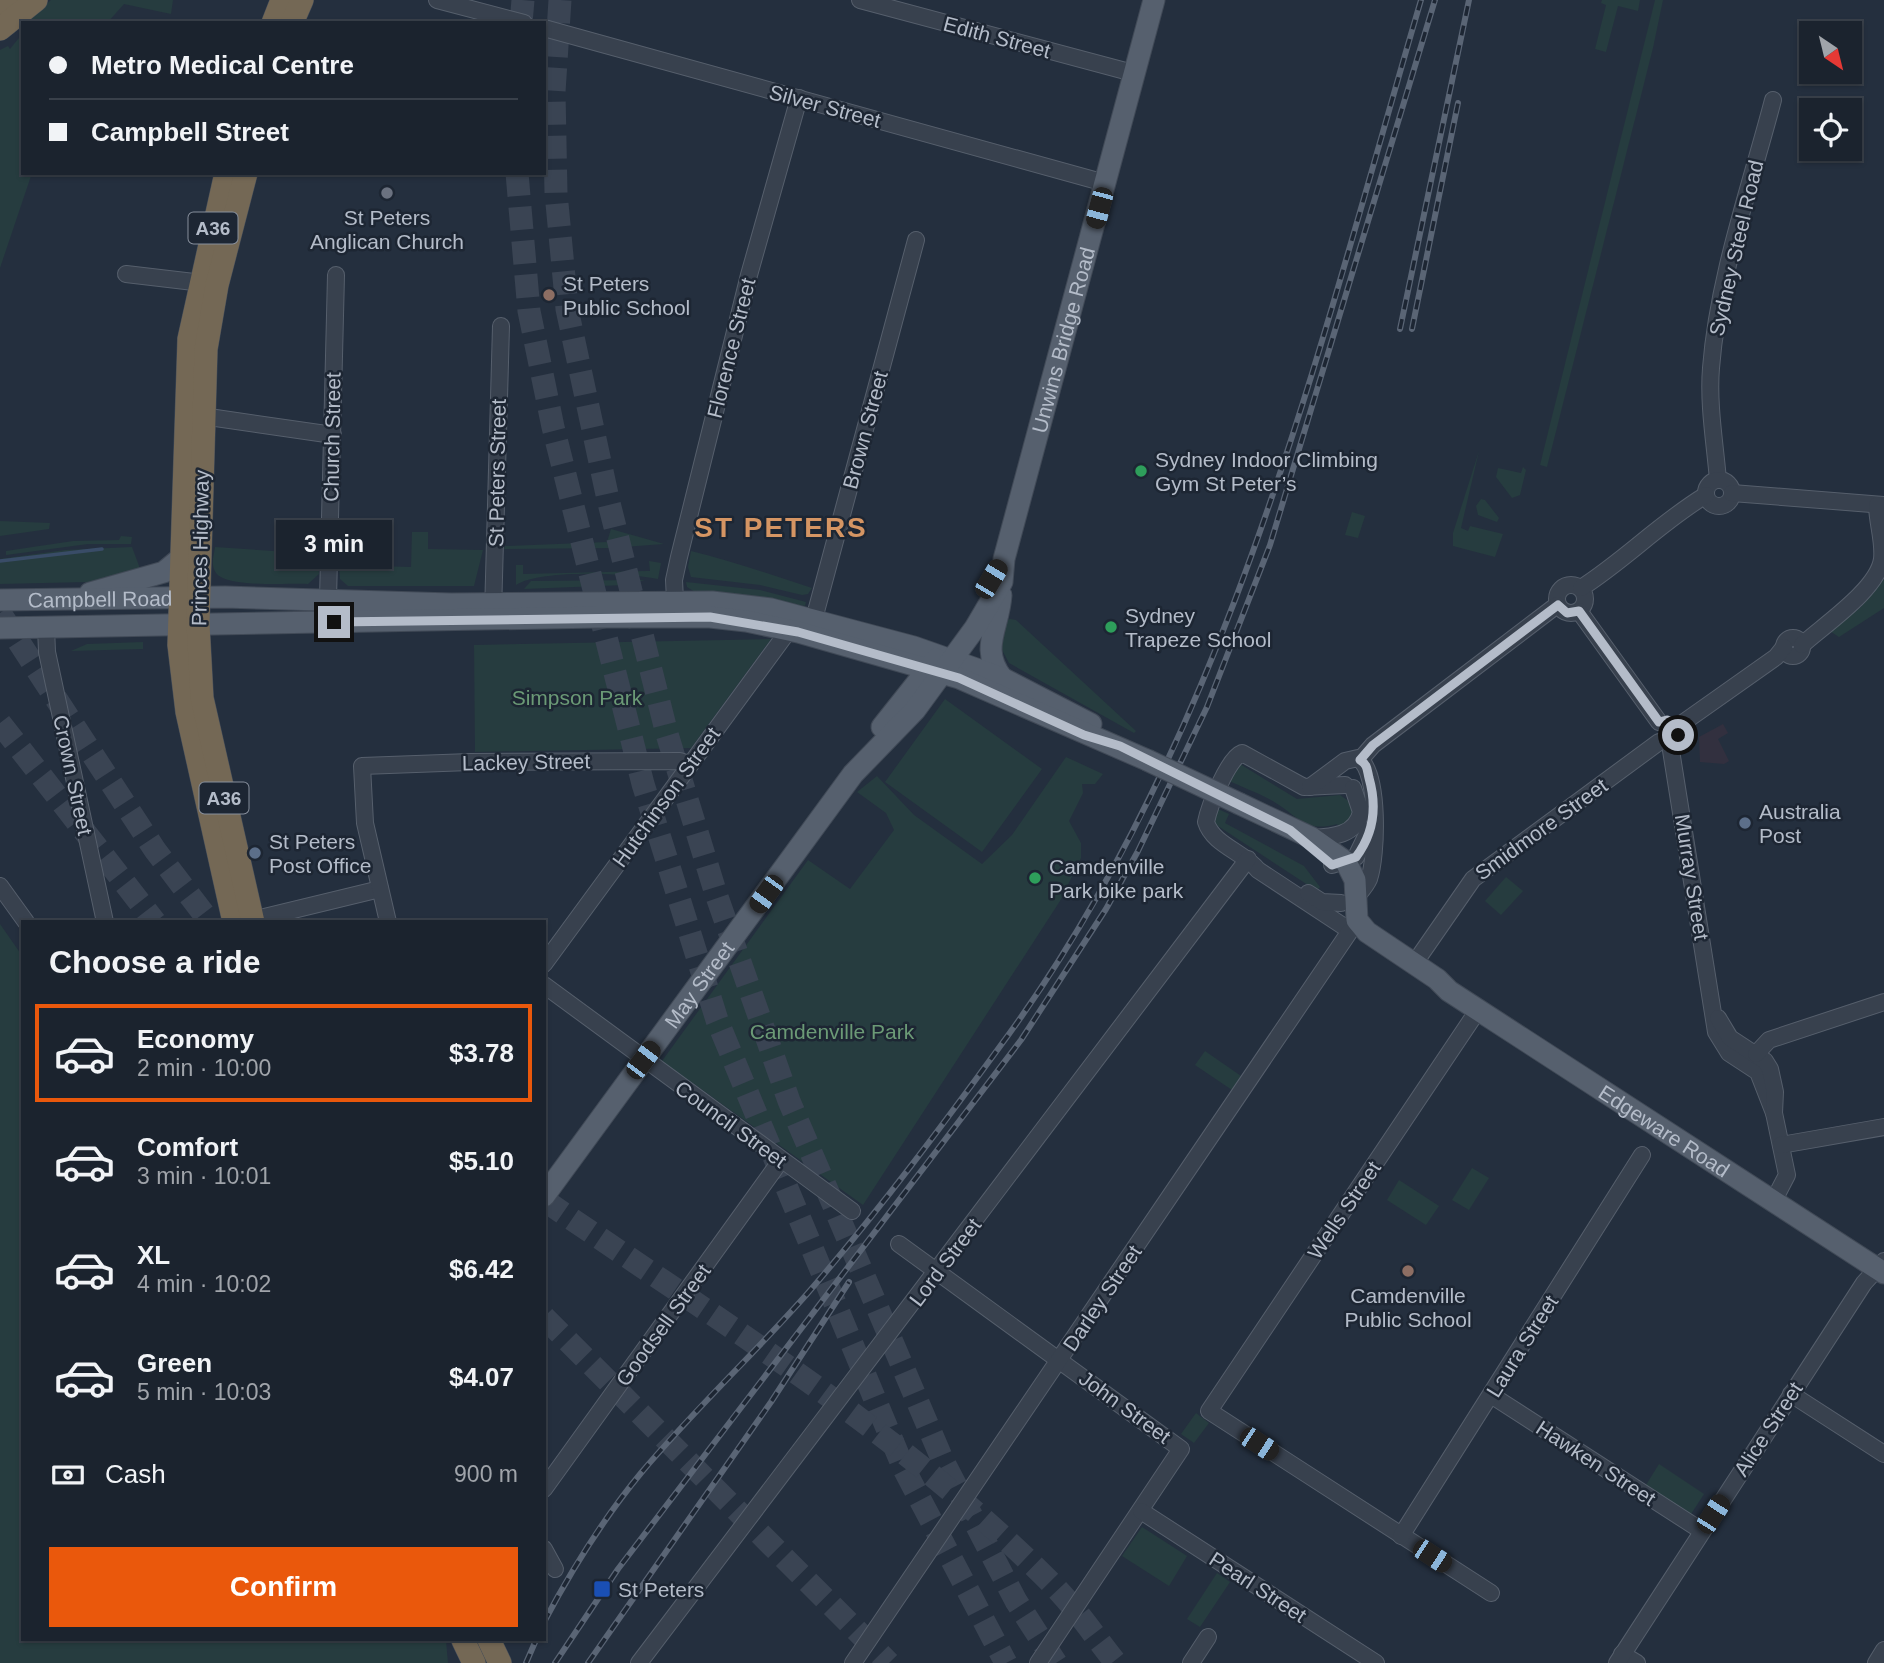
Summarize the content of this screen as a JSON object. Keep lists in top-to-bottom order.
{
  "streets": {
    "highway": ["A36", "Princes Highway"],
    "main road": [
      "Unwins Bridge Road",
      "Campbell Road",
      "May Street",
      "Edgeware Road"
    ],
    "street": [
      "Edith Street",
      "Silver Street",
      "Sydney Steel Road",
      "Florence Street",
      "Brown Street",
      "Church Street",
      "St Peters Street",
      "Lackey Street",
      "Crown Street",
      "Hutchinson Street",
      "Smidmore Street",
      "Murray Street",
      "Council Street",
      "Wells Street",
      "Lord Street",
      "Darley Street",
      "Goodsell Street",
      "Laura Street",
      "John Street",
      "Alice Street",
      "Hawken Street",
      "Pearl Street"
    ]
  },
  "crossings": [
    ["Edith Street", "Unwins Bridge Road"],
    ["Silver Street", "Unwins Bridge Road"],
    ["Silver Street", "Florence Street"],
    ["Unwins Bridge Road", "May Street"],
    ["Church Street", "Campbell Road"],
    ["St Peters Street", "Campbell Road"],
    ["Princes Highway", "Campbell Road"],
    ["Campbell Road", "Crown Street"],
    ["Lackey Street", "Hutchinson Street"],
    ["Smidmore Street", "Murray Street"],
    ["Murray Street", "Edgeware Road"],
    ["May Street", "Council Street"],
    ["Council Street", "Goodsell Street"],
    ["Edgeware Road", "Wells Street"],
    ["Edgeware Road", "Alice Street"],
    ["Wells Street", "Laura Street"],
    ["Lord Street", "John Street"],
    ["Darley Street", "John Street"],
    ["Laura Street", "Hawken Street"],
    ["John Street", "Pearl Street"],
    ["Alice Street", "Hawken Street"]
  ],
  "districts": ["ST PETERS"],
  "parks": ["Simpson Park", "Camdenville Park"],
  "places": {
    "other": [
      "St Peters Anglican Church",
      "St Peters Public School",
      "Sydney Indoor Climbing Gym St Peter’s",
      "Sydney Trapeze School",
      "Australia Post",
      "St Peters Post Office",
      "Camdenville Park bike park",
      "Camdenville Public School"
    ],
    "transit": ["St Peters"]
  },
  "north": "bottom right",
  "page": {
    "banner": ["Metro Medical Centre", "Campbell Street"],
    "bubble": "3 min",
    "heading": "Choose a ride",
    "list": [
      {
        "name": "Economy",
        "note": "2 min · 10:00",
        "value": "$3.78"
      },
      {
        "name": "Comfort",
        "note": "3 min · 10:01",
        "value": "$5.10"
      },
      {
        "name": "XL",
        "note": "4 min · 10:02",
        "value": "$6.42"
      },
      {
        "name": "Green",
        "note": "5 min · 10:03",
        "value": "$4.07"
      }
    ],
    "pay": ["Cash", "900 m"],
    "buttons": "Confirm"
  }
}
